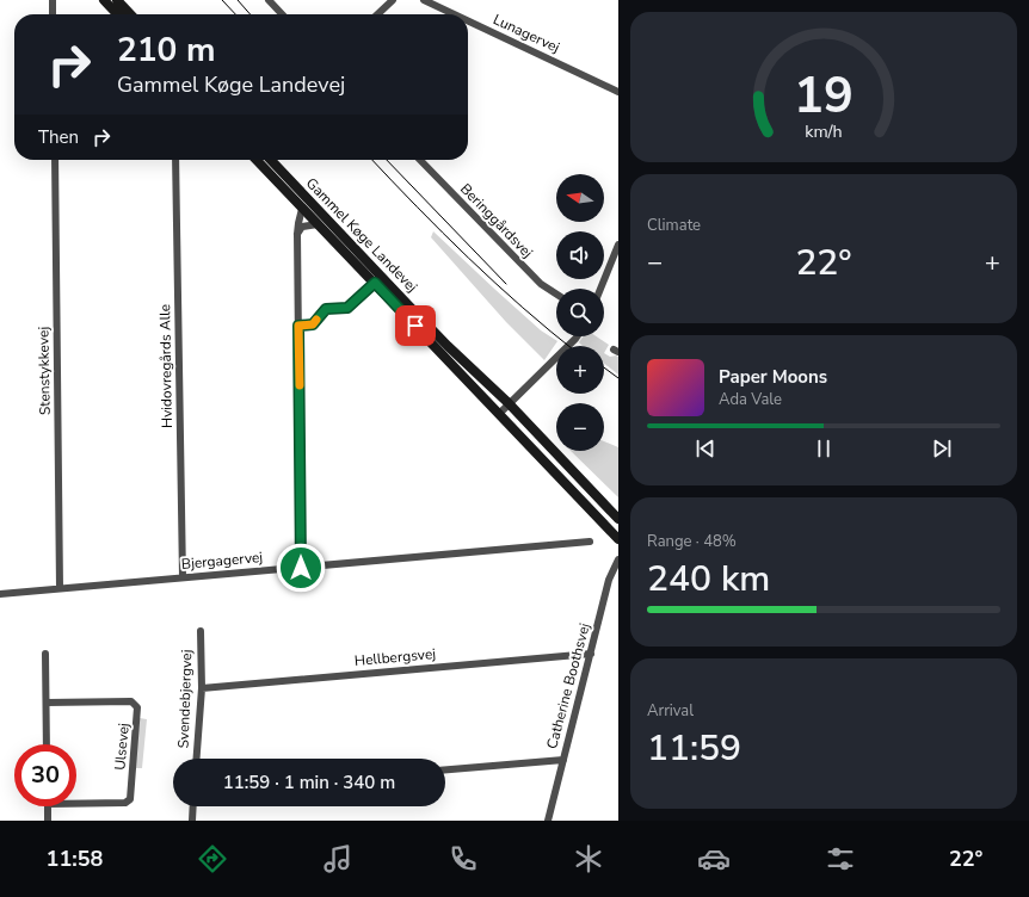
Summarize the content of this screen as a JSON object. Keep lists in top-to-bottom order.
{
  "streets": {
    "main road": ["Gammel Køge Landevej"],
    "street": [
      "Lunagervej",
      "Beringgårdsvej",
      "Hvidovregårds Alle",
      "Stenstykkevej",
      "Bjergagervej",
      "Hellbergsvej",
      "Catherine Boothsvej",
      "Svendebjergvej",
      "Ulsevej"
    ]
  },
  "crossings": [
    ["Hvidovregårds Alle", "Bjergagervej"],
    ["Stenstykkevej", "Bjergagervej"],
    ["Hellbergsvej", "Catherine Boothsvej"],
    ["Hellbergsvej", "Svendebjergvej"]
  ],
  "north": "left",
  "page": {
    "turn": ["210 m", "Gammel Køge Landevej"],
    "then": "Then",
    "map_buttons": ["+", "−"],
    "tile": [
      "Climate",
      ["Range · 48%", "240 km"],
      ["Arrival", "11:59"]
    ],
    "heat": ["−", "22°", "+"],
    "song": ["Paper Moons", "Ada Vale"],
    "limit": "30",
    "trip": "11:59 · 1 min · 340 m",
    "tabs": ["11:58", "22°"],
    "gauge": ["19", "km/h"]
  }
}
